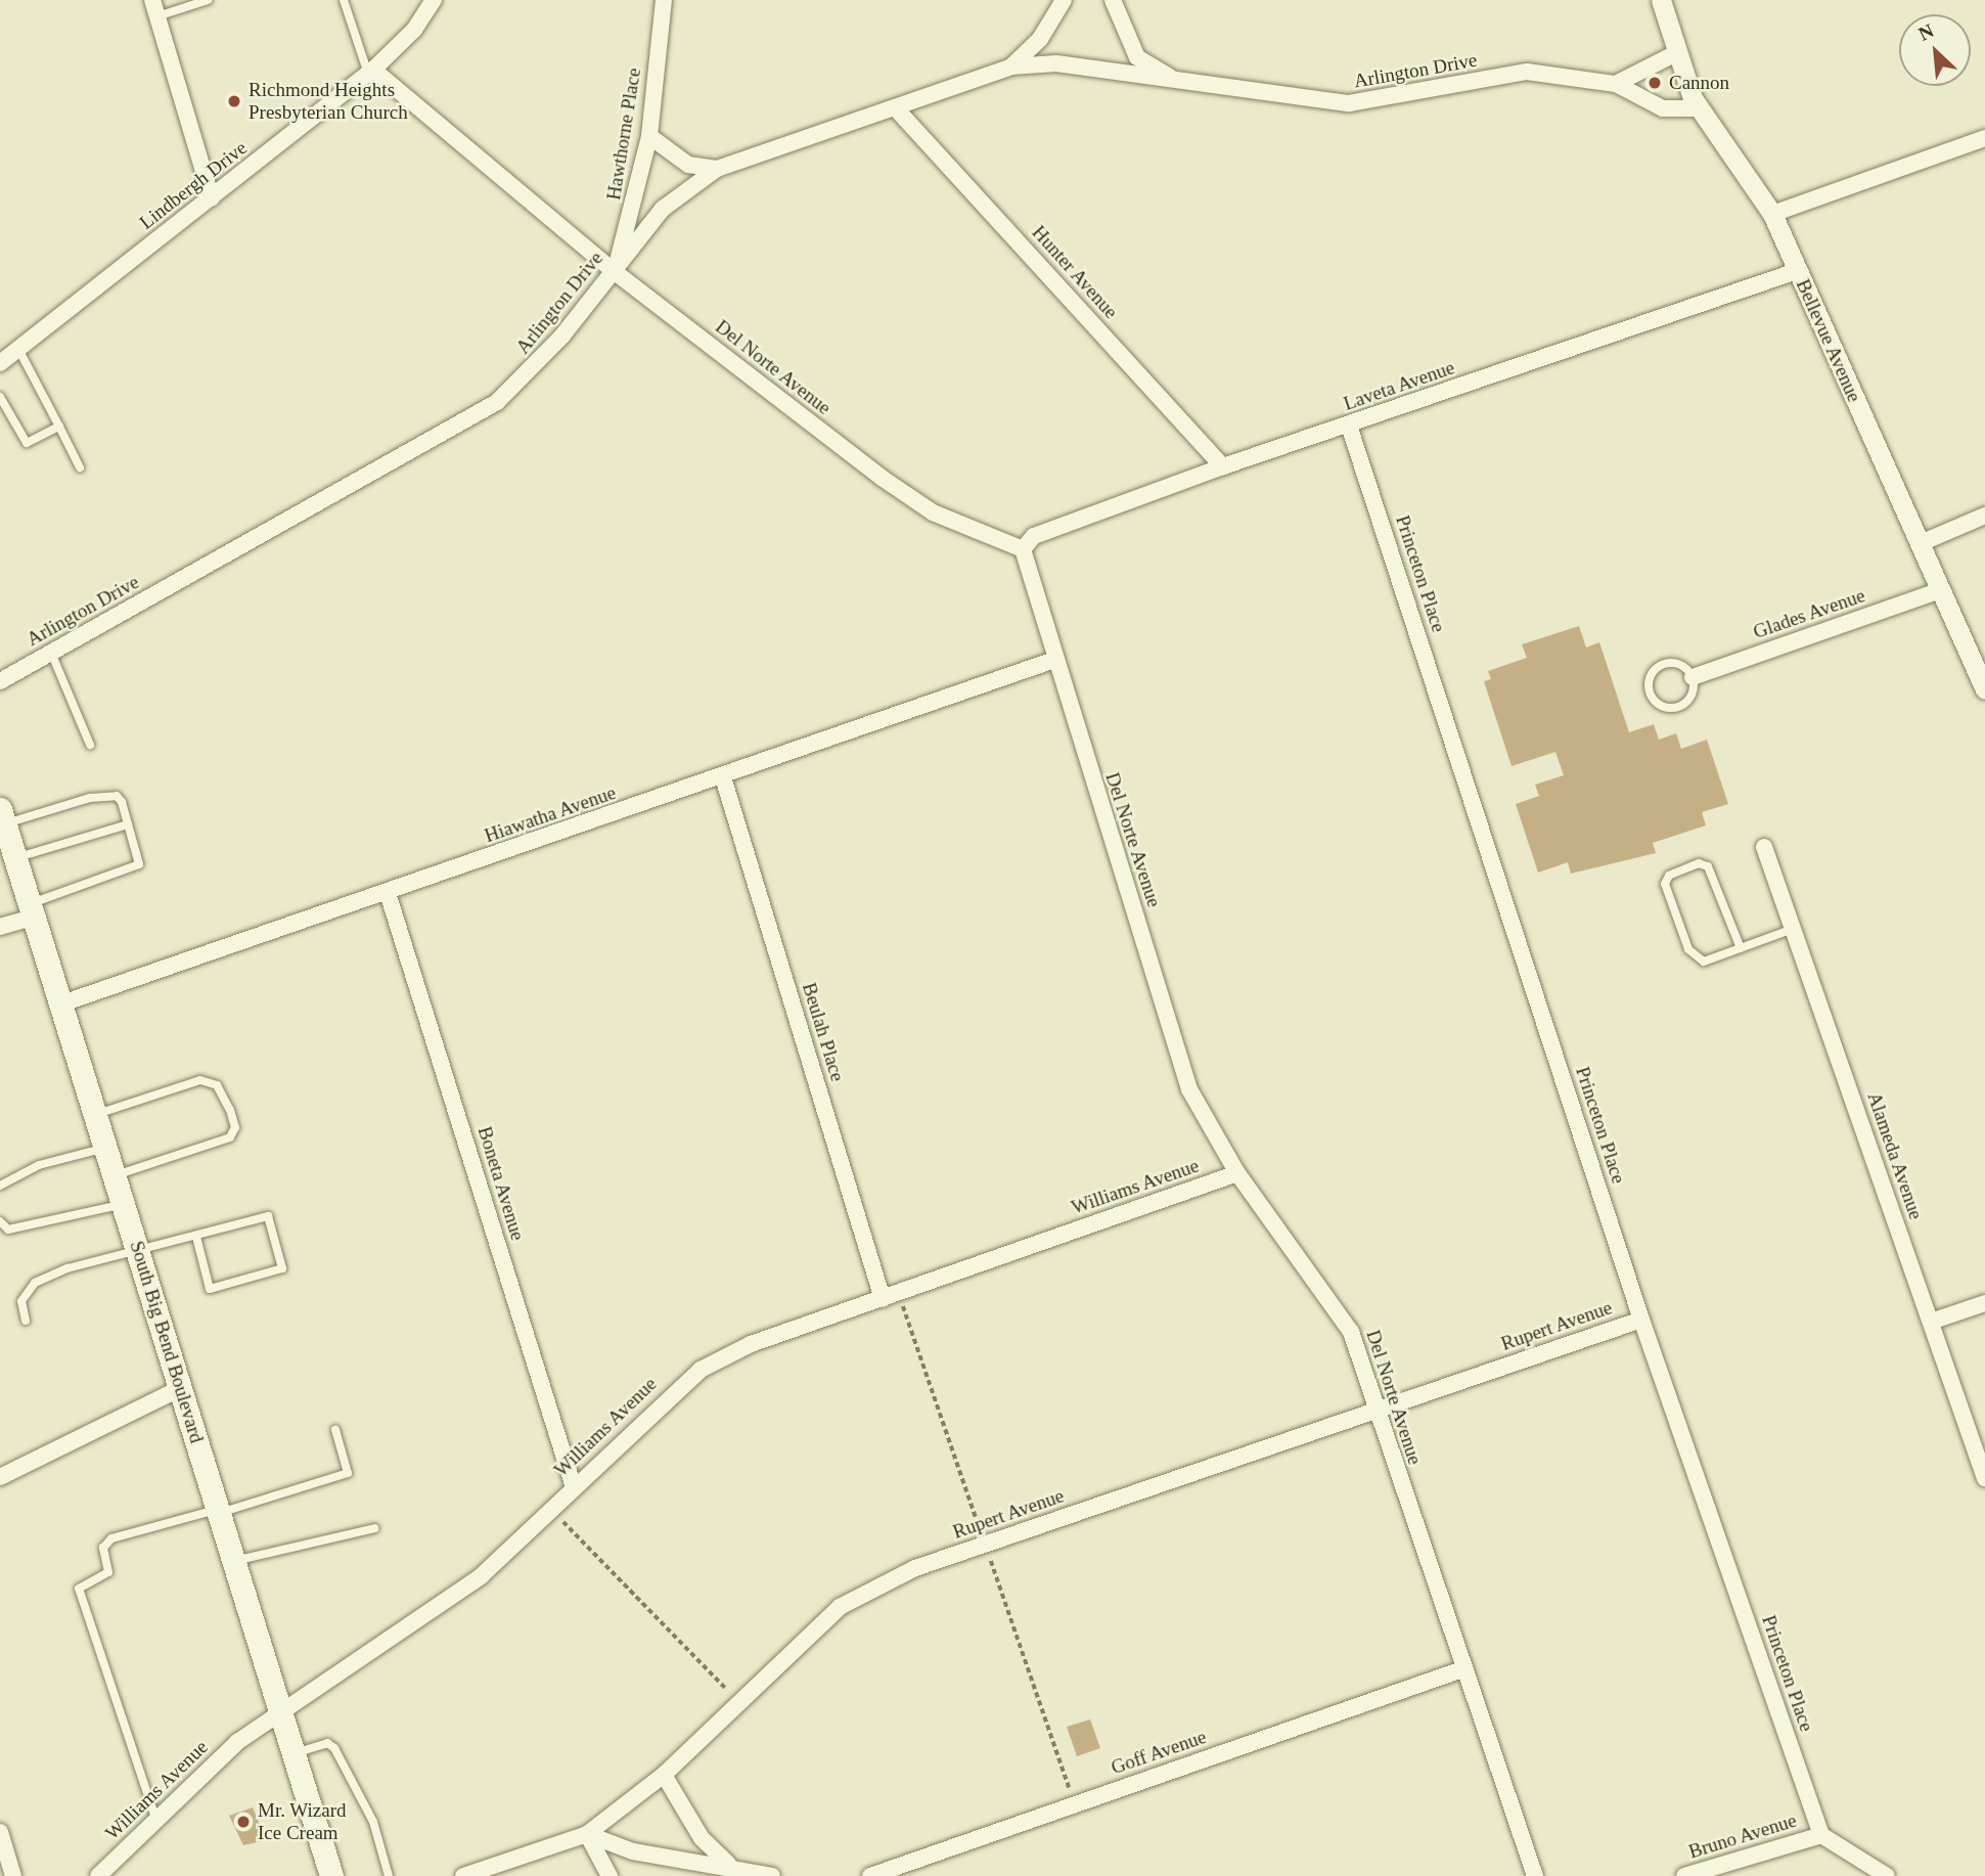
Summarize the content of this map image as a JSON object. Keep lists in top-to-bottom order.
{
  "streets": {
    "main road": ["South Big Bend Boulevard"],
    "street": [
      "Arlington Drive",
      "Hawthorne Place",
      "Lindbergh Drive",
      "Hunter Avenue",
      "Bellevue Avenue",
      "Del Norte Avenue",
      "Laveta Avenue",
      "Princeton Place",
      "Glades Avenue",
      "Hiawatha Avenue",
      "Beulah Place",
      "Alameda Avenue",
      "Boneta Avenue",
      "Williams Avenue",
      "Rupert Avenue",
      "Goff Avenue",
      "Bruno Avenue"
    ]
  },
  "crossings": [
    ["Arlington Drive", "Hawthorne Place"],
    ["Arlington Drive", "Hunter Avenue"],
    ["Arlington Drive", "Bellevue Avenue"],
    ["Arlington Drive", "Del Norte Avenue"],
    ["Hawthorne Place", "Del Norte Avenue"],
    ["Lindbergh Drive", "Del Norte Avenue"],
    ["Hunter Avenue", "Laveta Avenue"],
    ["Bellevue Avenue", "Laveta Avenue"],
    ["Bellevue Avenue", "Glades Avenue"],
    ["Del Norte Avenue", "Laveta Avenue"],
    ["Del Norte Avenue", "Hiawatha Avenue"],
    ["Del Norte Avenue", "Williams Avenue"],
    ["Del Norte Avenue", "Rupert Avenue"],
    ["Del Norte Avenue", "Goff Avenue"],
    ["Laveta Avenue", "Princeton Place"],
    ["Princeton Place", "Rupert Avenue"],
    ["Princeton Place", "Bruno Avenue"],
    ["Hiawatha Avenue", "Beulah Place"],
    ["Hiawatha Avenue", "Boneta Avenue"],
    ["Hiawatha Avenue", "South Big Bend Boulevard"],
    ["Beulah Place", "Williams Avenue"],
    ["Boneta Avenue", "Williams Avenue"],
    ["Williams Avenue", "South Big Bend Boulevard"]
  ],
  "places": ["Cannon", "Richmond Heights Presbyterian Church", "Mr. Wizard Ice Cream"],
  "north": "top left"
}
